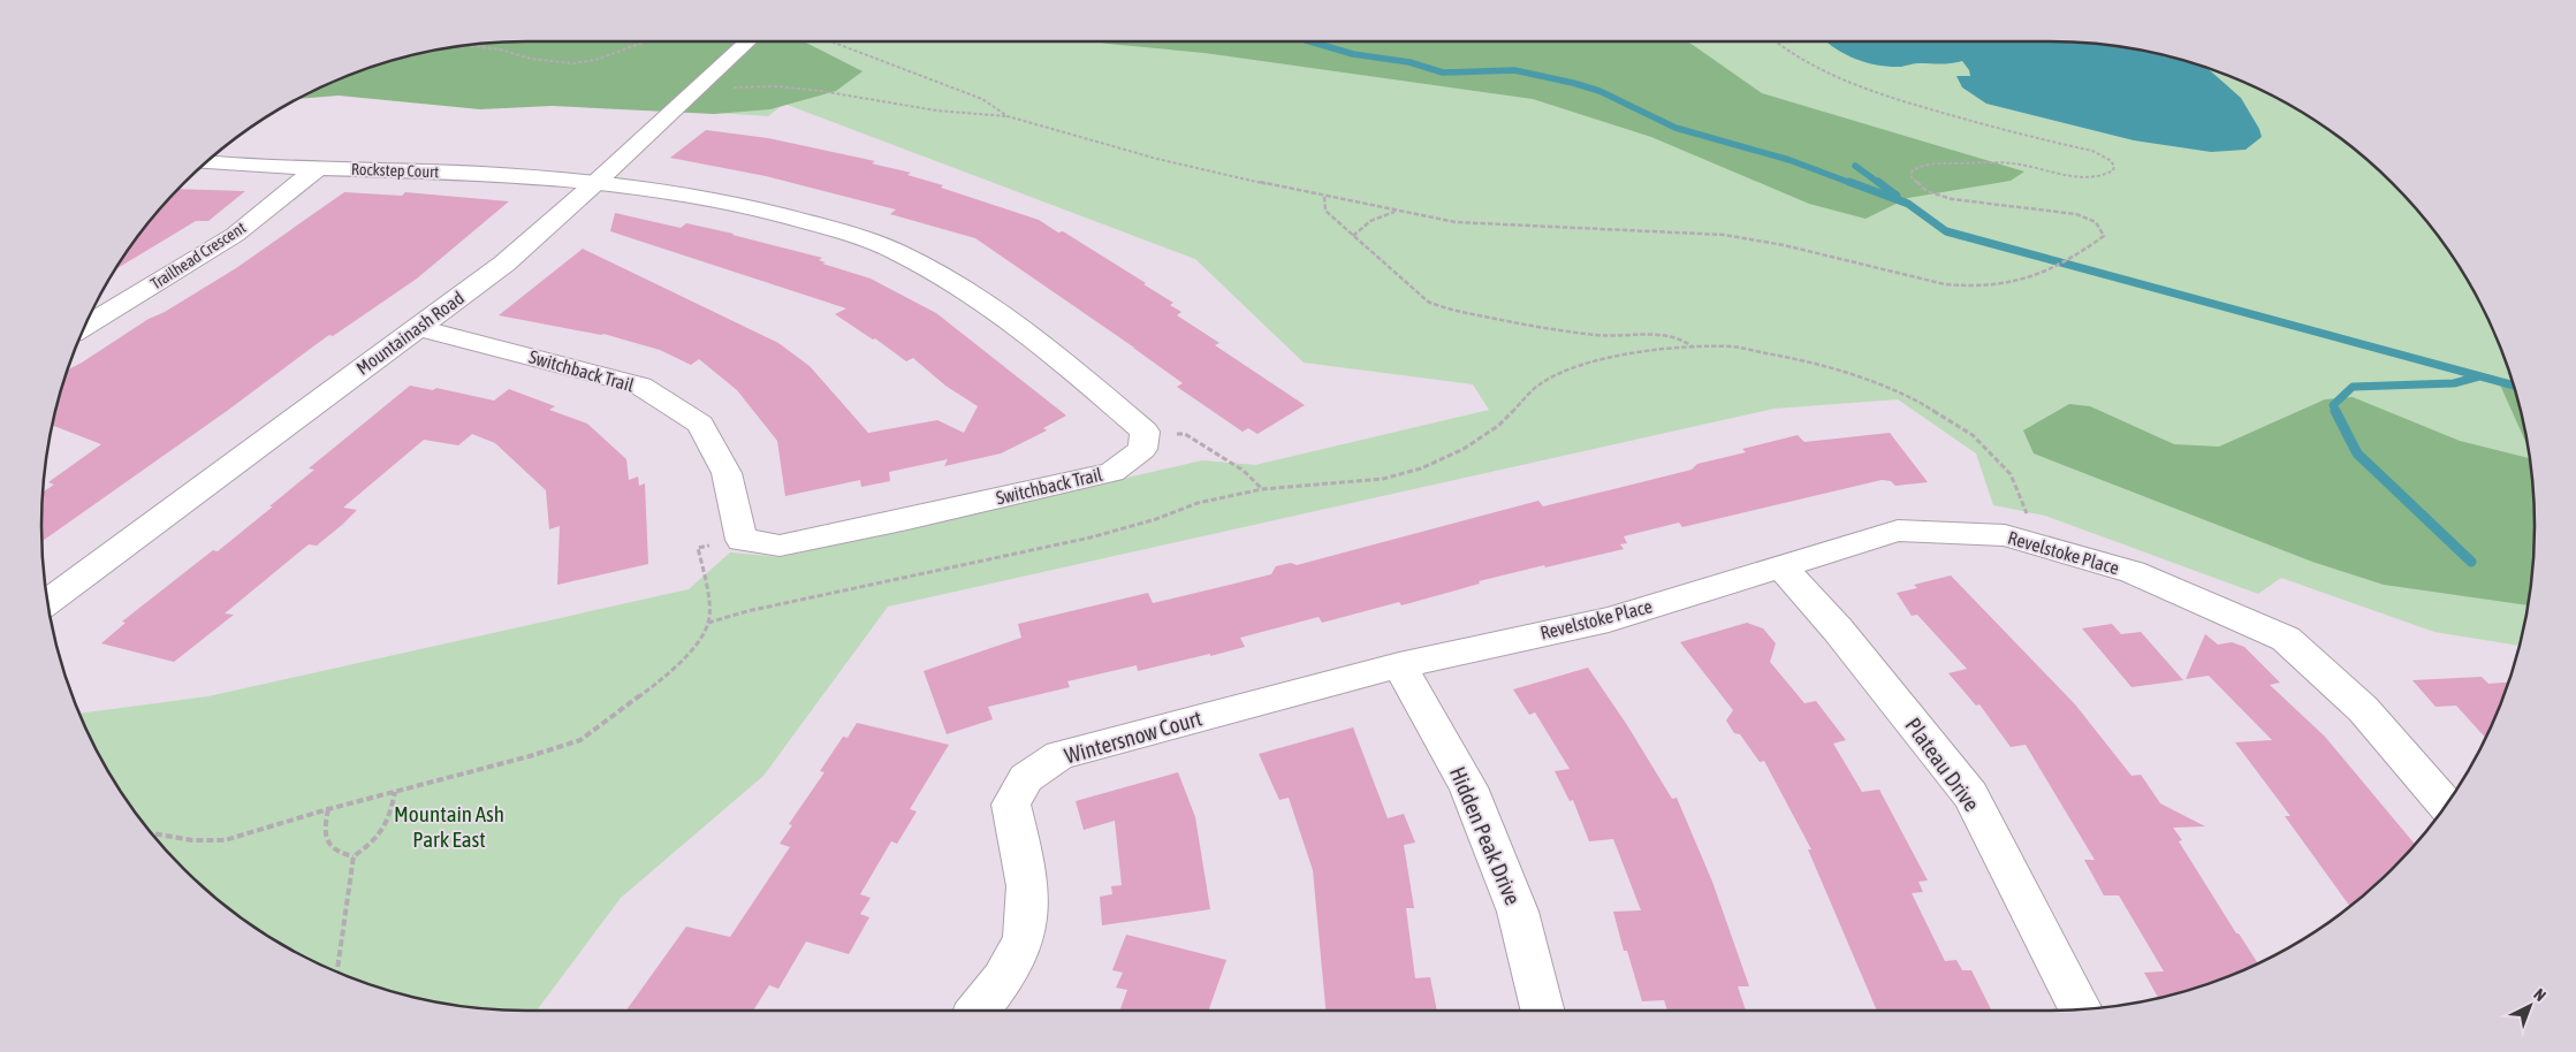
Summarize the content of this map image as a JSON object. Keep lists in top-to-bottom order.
{
  "streets": {
    "street": [
      "Rockstep Court",
      "Trailhead Crescent",
      "Mountainash Road",
      "Switchback Trail",
      "Revelstoke Place",
      "Wintersnow Court",
      "Plateau Drive",
      "Hidden Peak Drive"
    ]
  },
  "crossings": [
    ["Rockstep Court", "Trailhead Crescent"],
    ["Rockstep Court", "Mountainash Road"],
    ["Mountainash Road", "Switchback Trail"],
    ["Revelstoke Place", "Wintersnow Court"],
    ["Revelstoke Place", "Plateau Drive"],
    ["Revelstoke Place", "Hidden Peak Drive"],
    ["Wintersnow Court", "Hidden Peak Drive"]
  ],
  "parks": ["Mountain Ash Park East"],
  "north": "top right"
}
